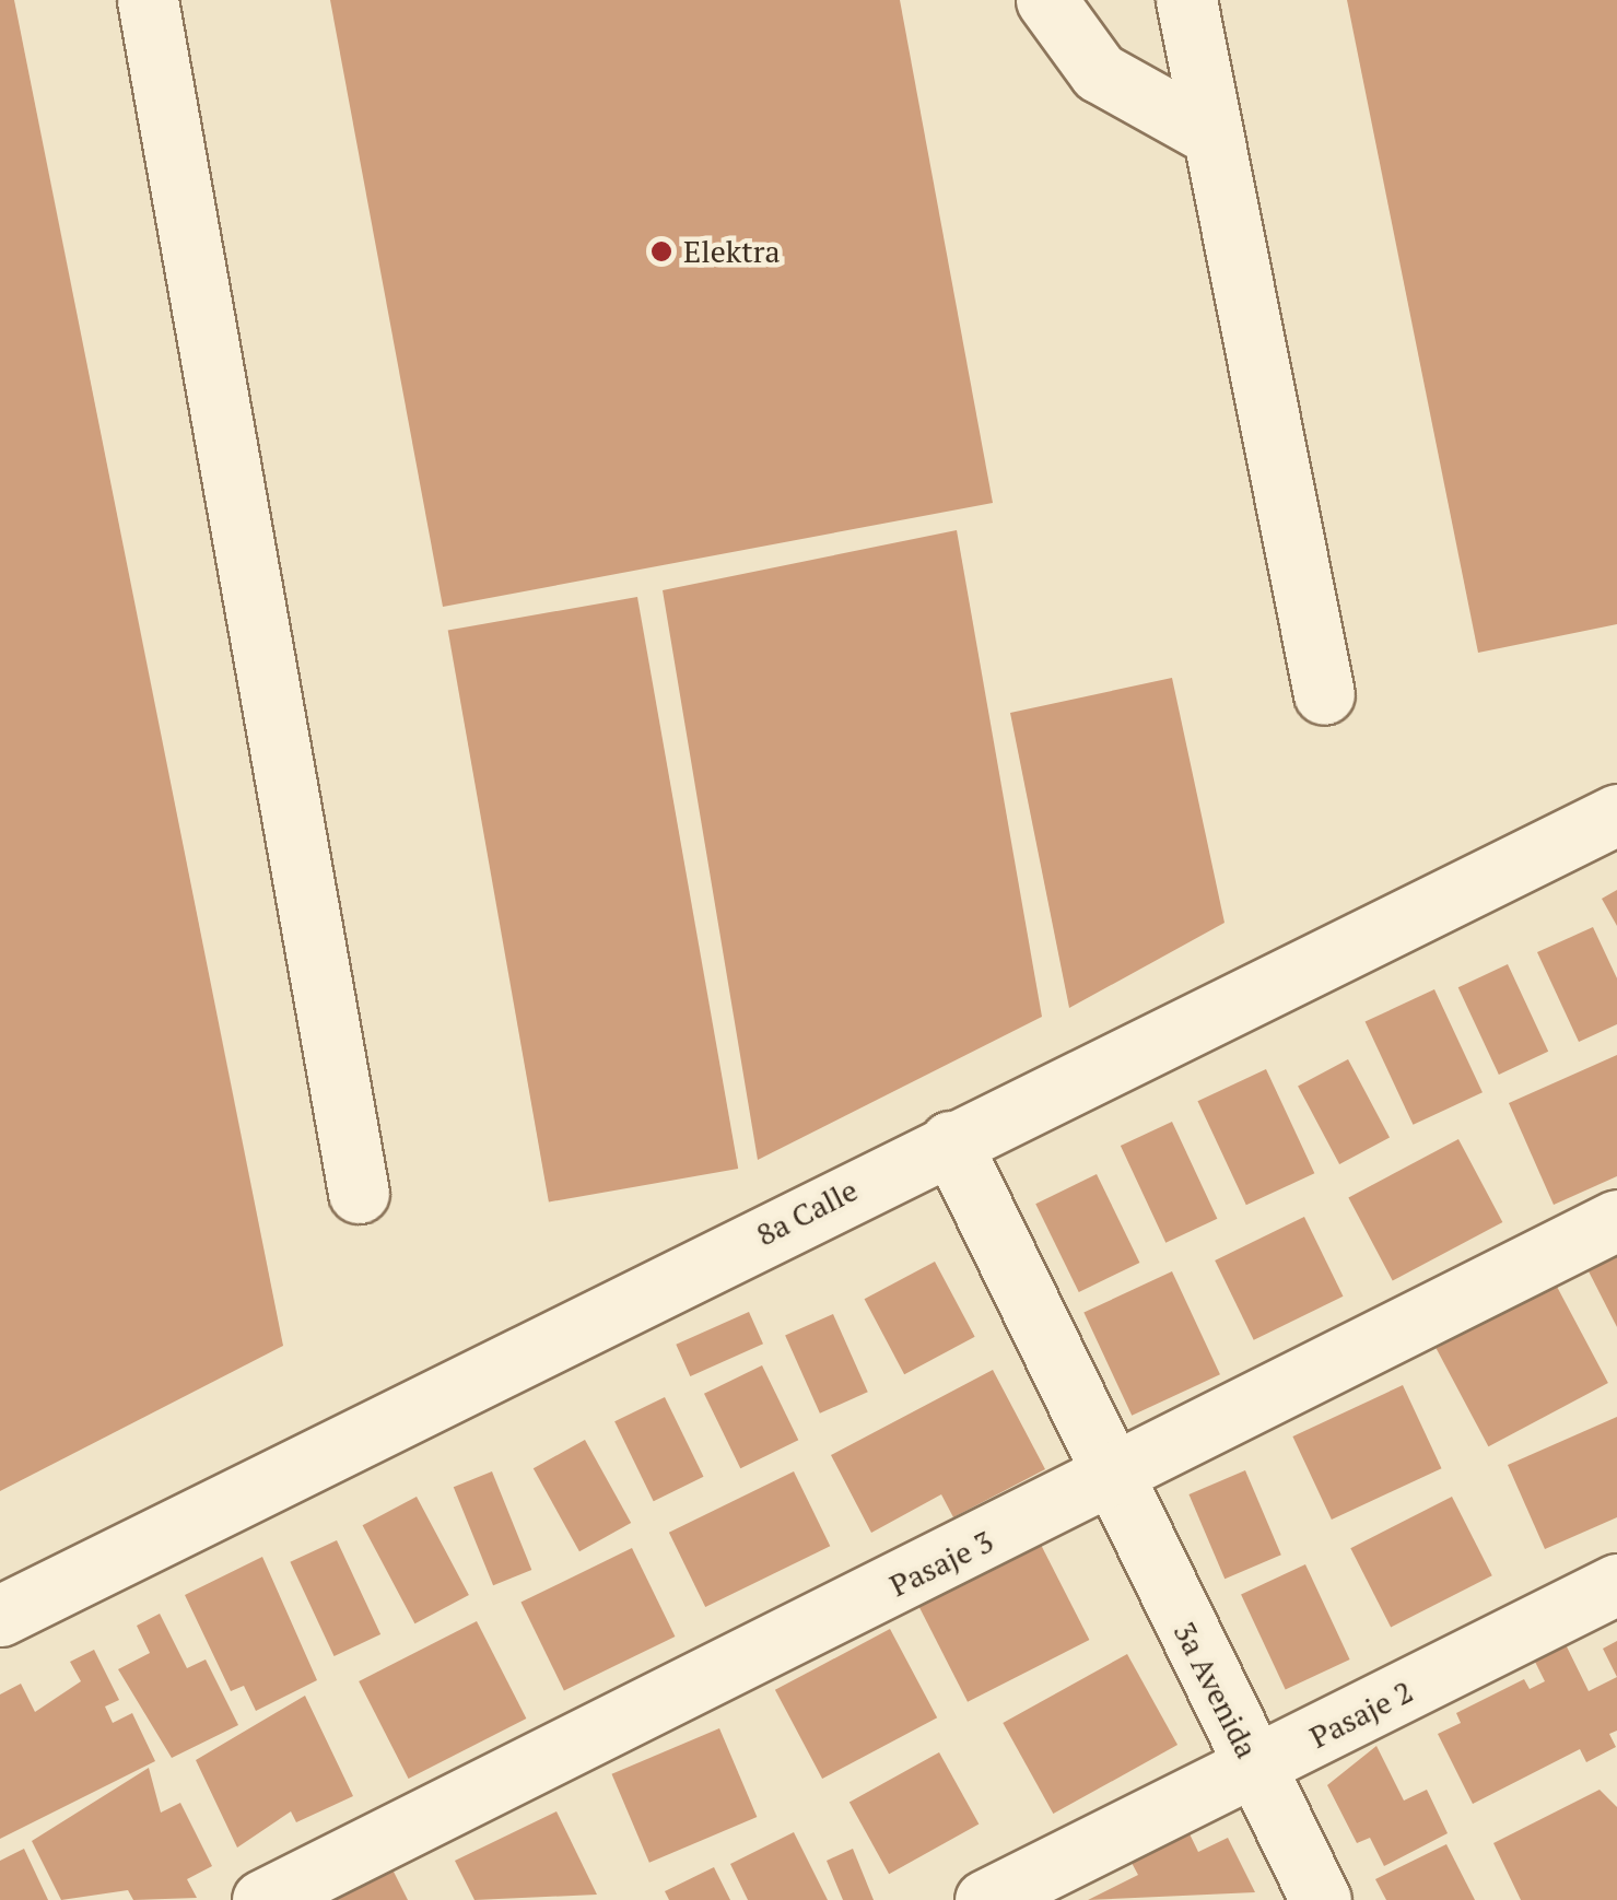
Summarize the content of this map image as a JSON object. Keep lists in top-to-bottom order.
{
  "streets": {
    "street": [
      "8a Calle",
      "Pasaje 3",
      "3a Avenida",
      "Pasaje 2"
    ]
  },
  "crossings": [
    ["8a Calle", "3a Avenida"],
    ["Pasaje 3", "3a Avenida"],
    ["3a Avenida", "Pasaje 2"]
  ],
  "places": ["Elektra"]
}
